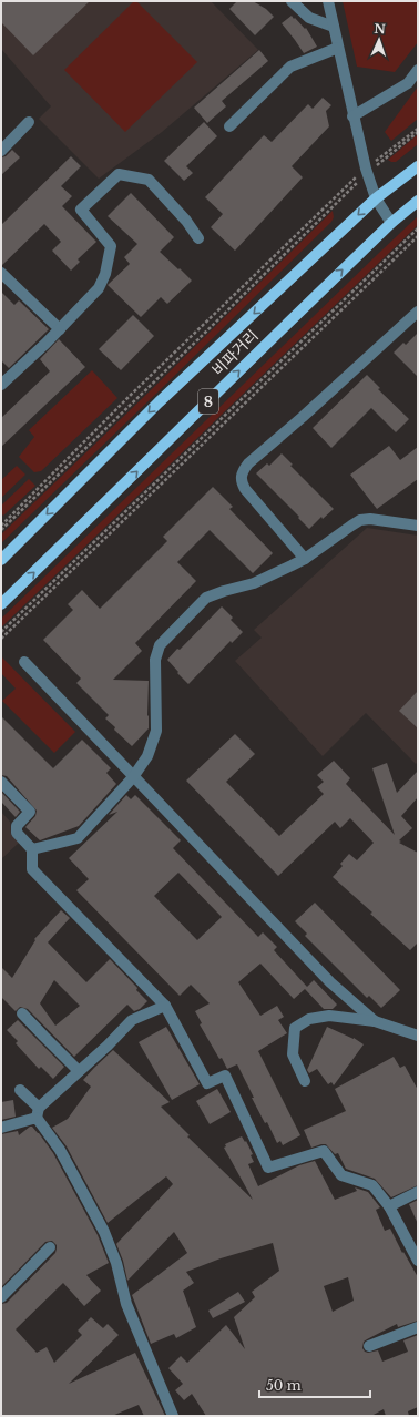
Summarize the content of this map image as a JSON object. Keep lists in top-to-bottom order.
{
  "streets": {
    "main road": ["비파거리", "8"]
  },
  "scale_bar": "50 m",
  "north": "top"
}
